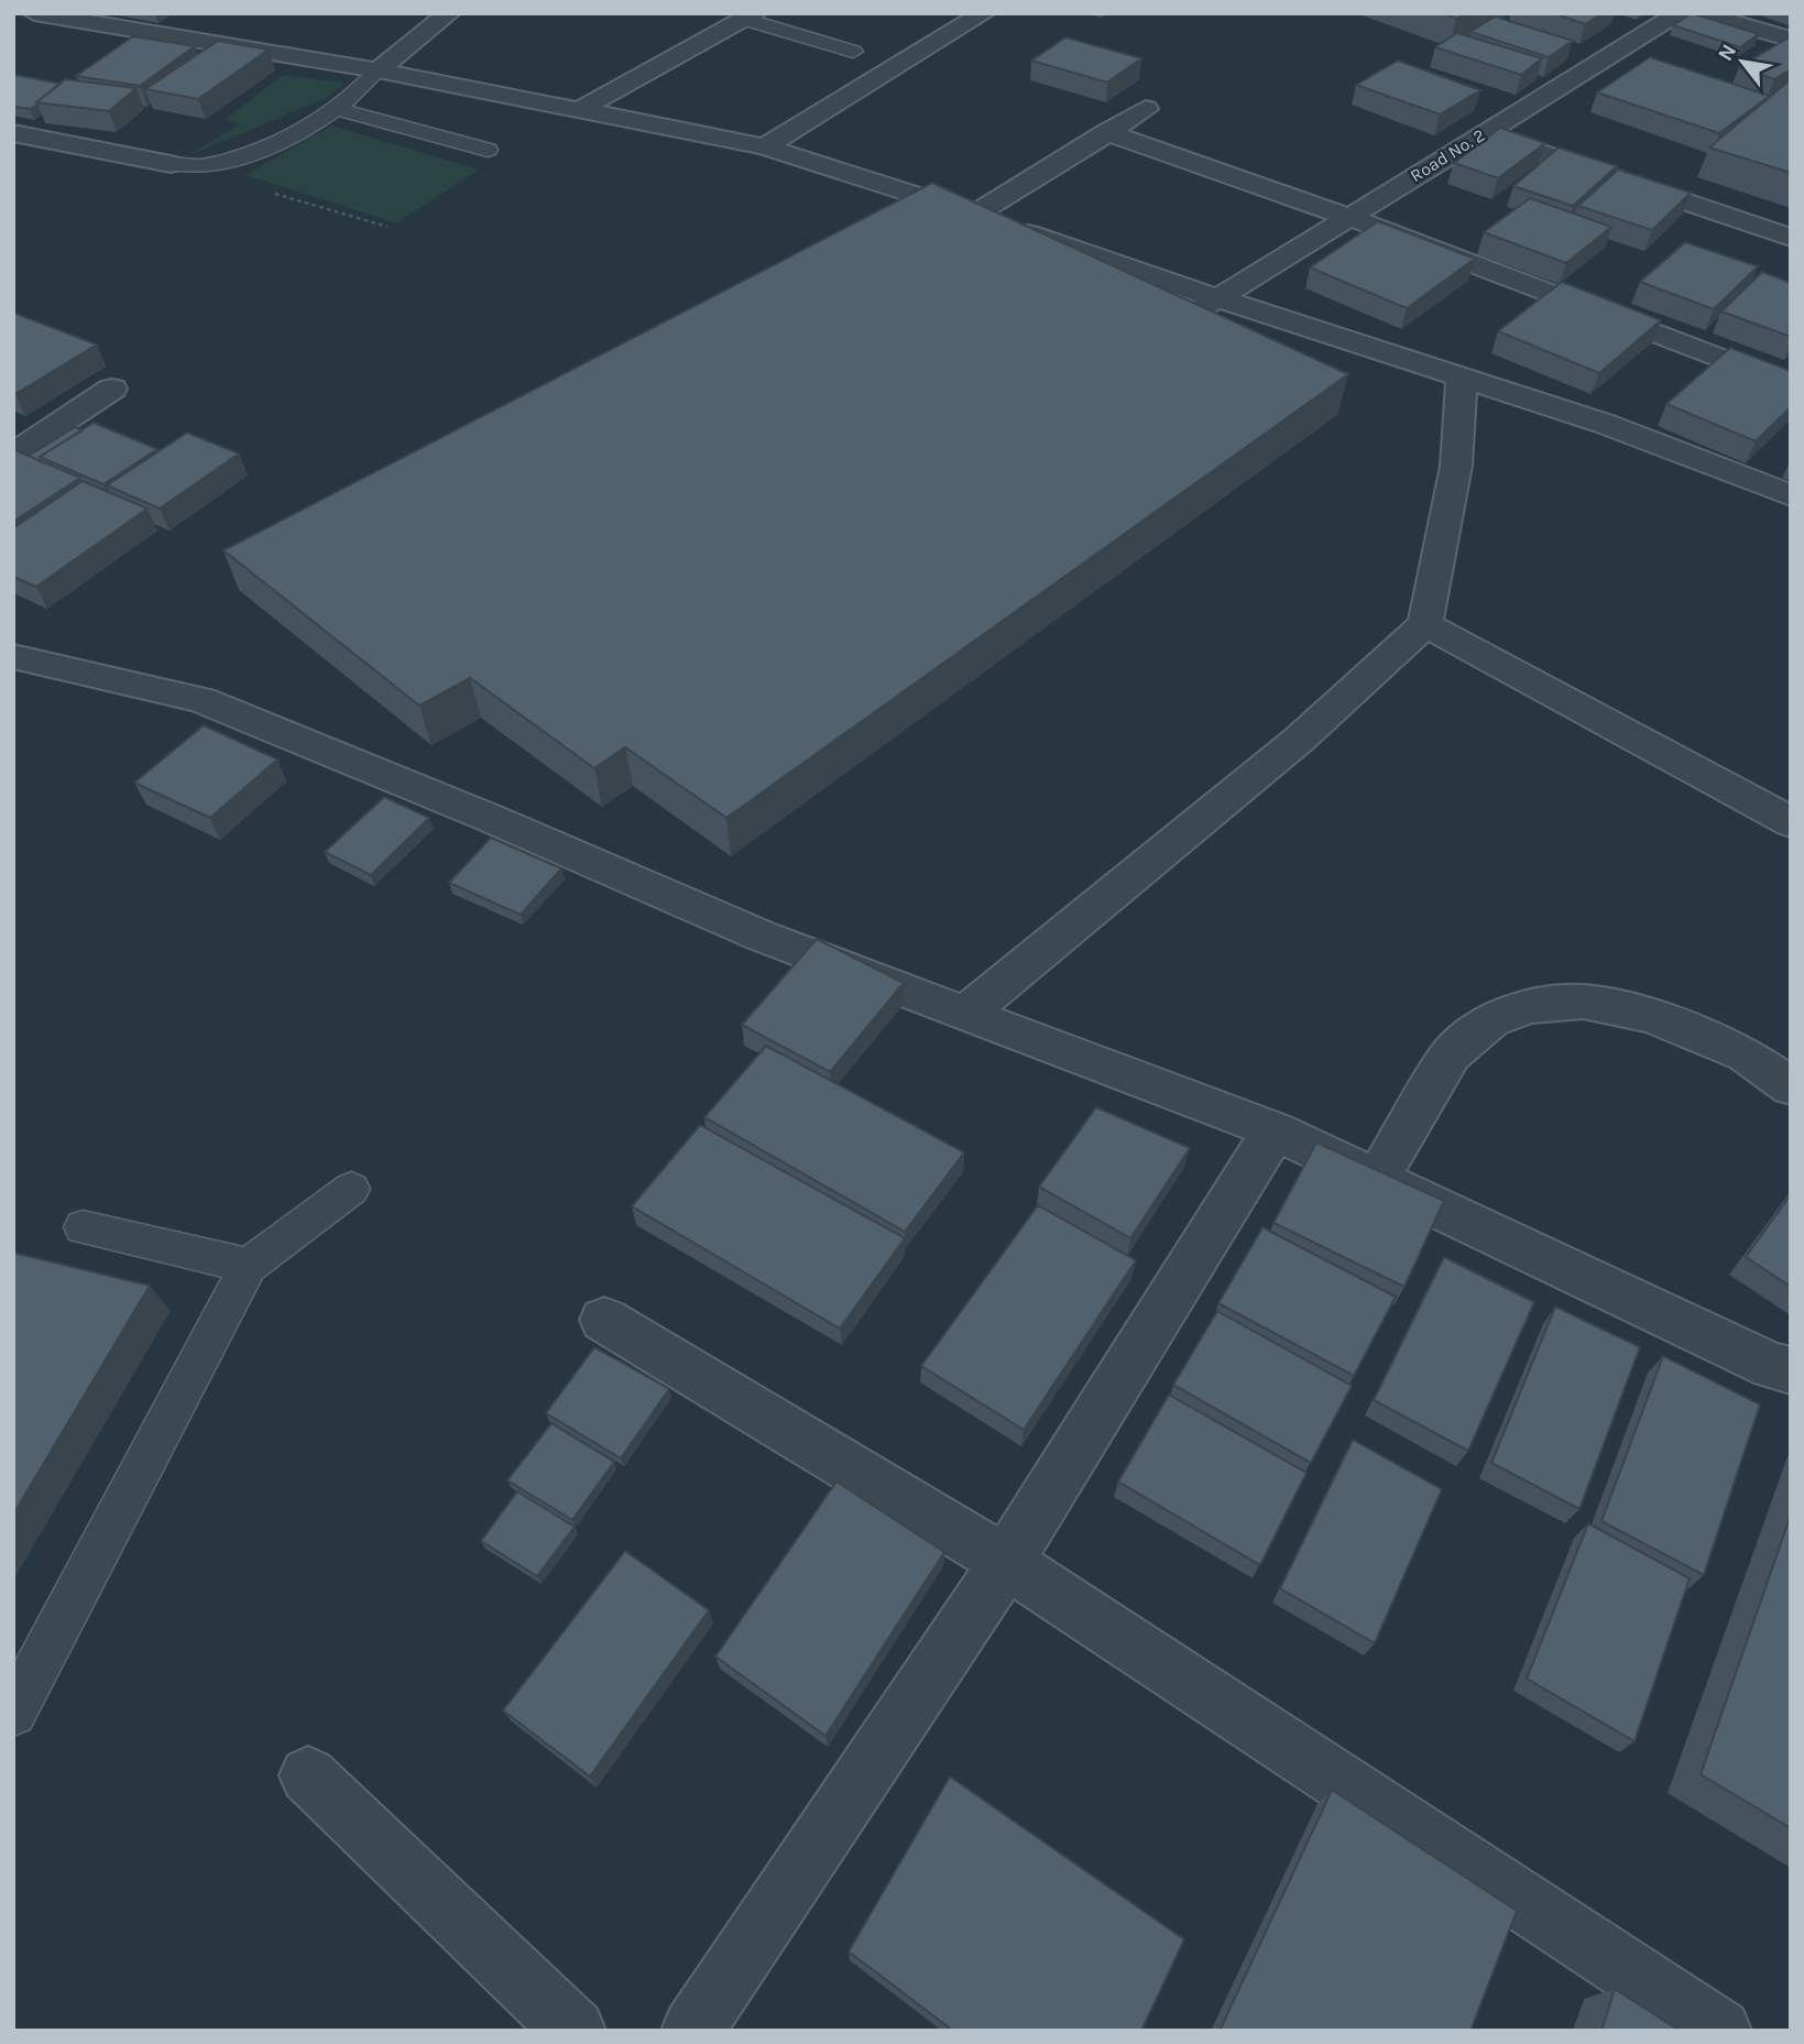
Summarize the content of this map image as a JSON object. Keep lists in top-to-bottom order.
{
  "streets": {
    "street": ["Road No. 2"]
  },
  "north": "top left"
}
